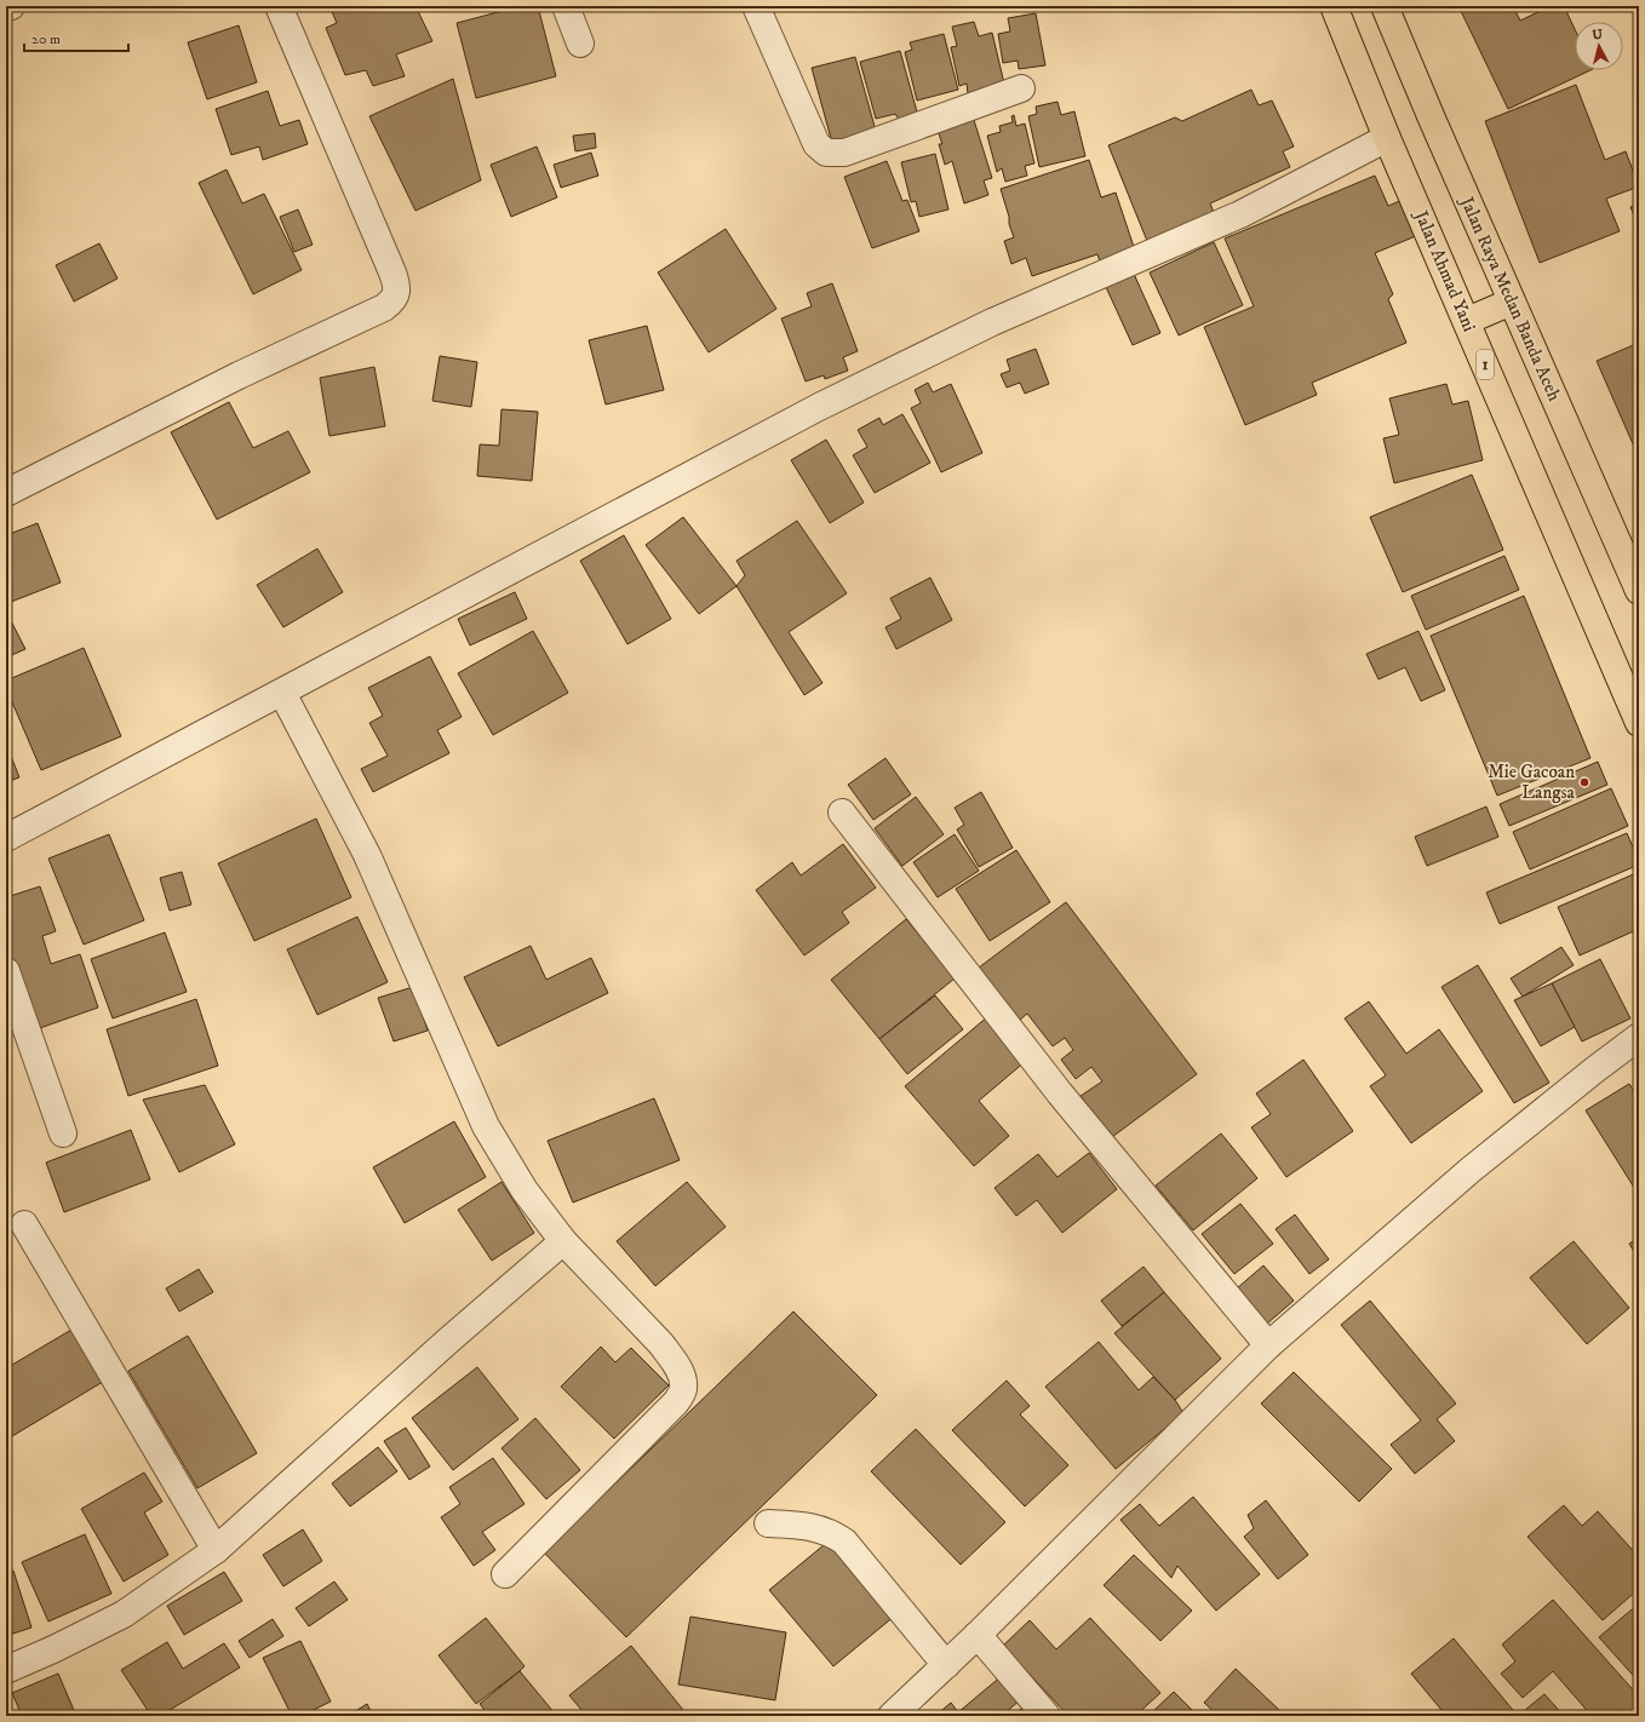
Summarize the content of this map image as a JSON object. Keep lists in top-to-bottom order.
{
  "streets": {
    "main road": ["Jalan Ahmad Yani", "Jalan Raya Medan Banda Aceh", "1"]
  },
  "places": ["Mie Gacoan Langsa"],
  "scale_bar": "20 m",
  "north": "top"
}
